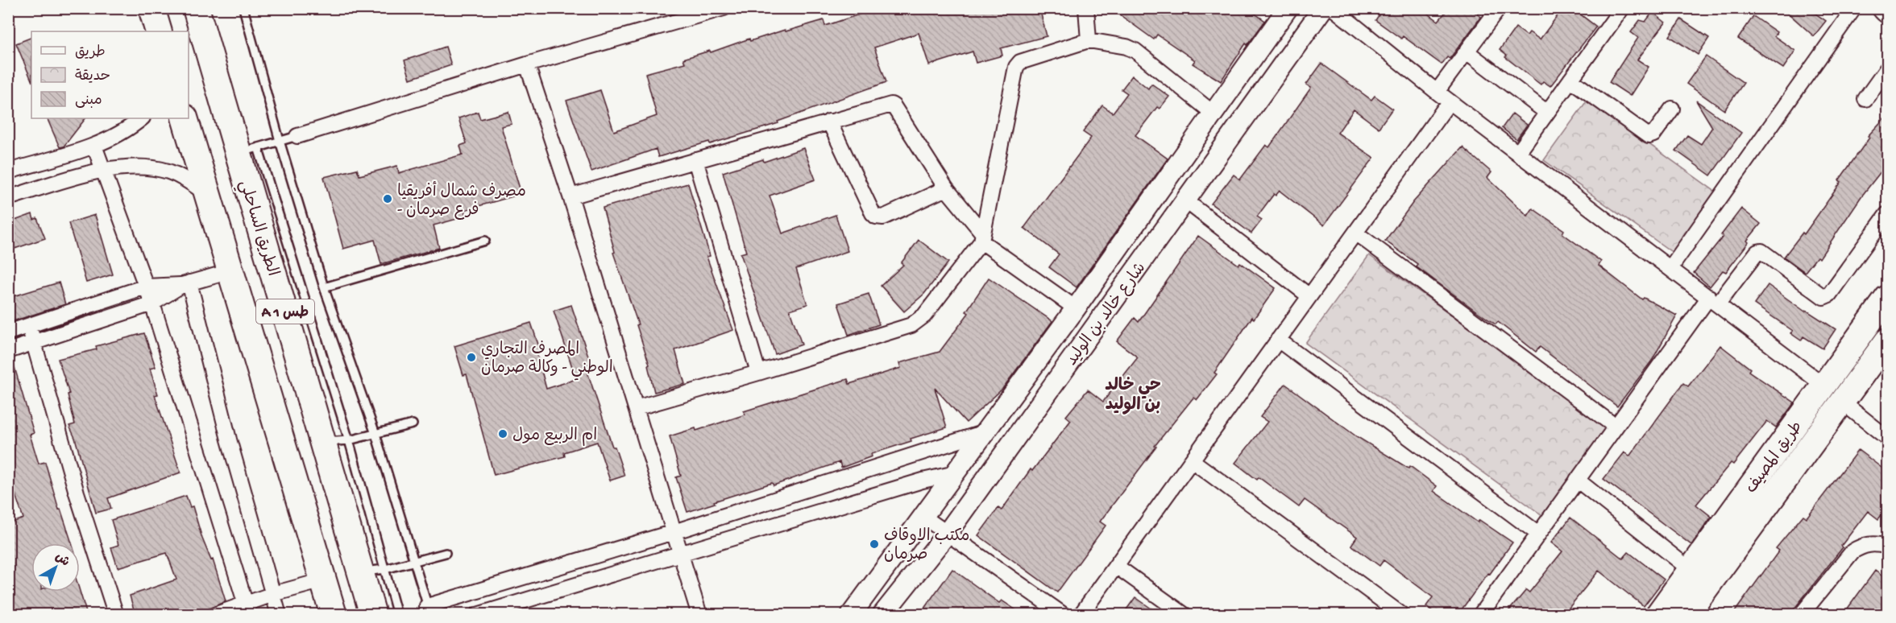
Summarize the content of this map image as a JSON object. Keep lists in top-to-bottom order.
{
  "streets": {
    "highway": ["الطريق الساحلي", "A 1 طس"],
    "main road": ["طريق المصيف"],
    "street": ["شارع خالد بن الوليد"]
  },
  "districts": ["حي خالد بن الوليد"],
  "places": [
    "مصرف شمال أفريقيا - فرع صرمان",
    "المصرف التجاري الوطني - وكالة صرمان",
    "ام الربيع مول",
    "مكتب الاوقاف صرمان"
  ],
  "legend": ["طريق", "حديقة", "مبنى"],
  "north": "top right"
}
